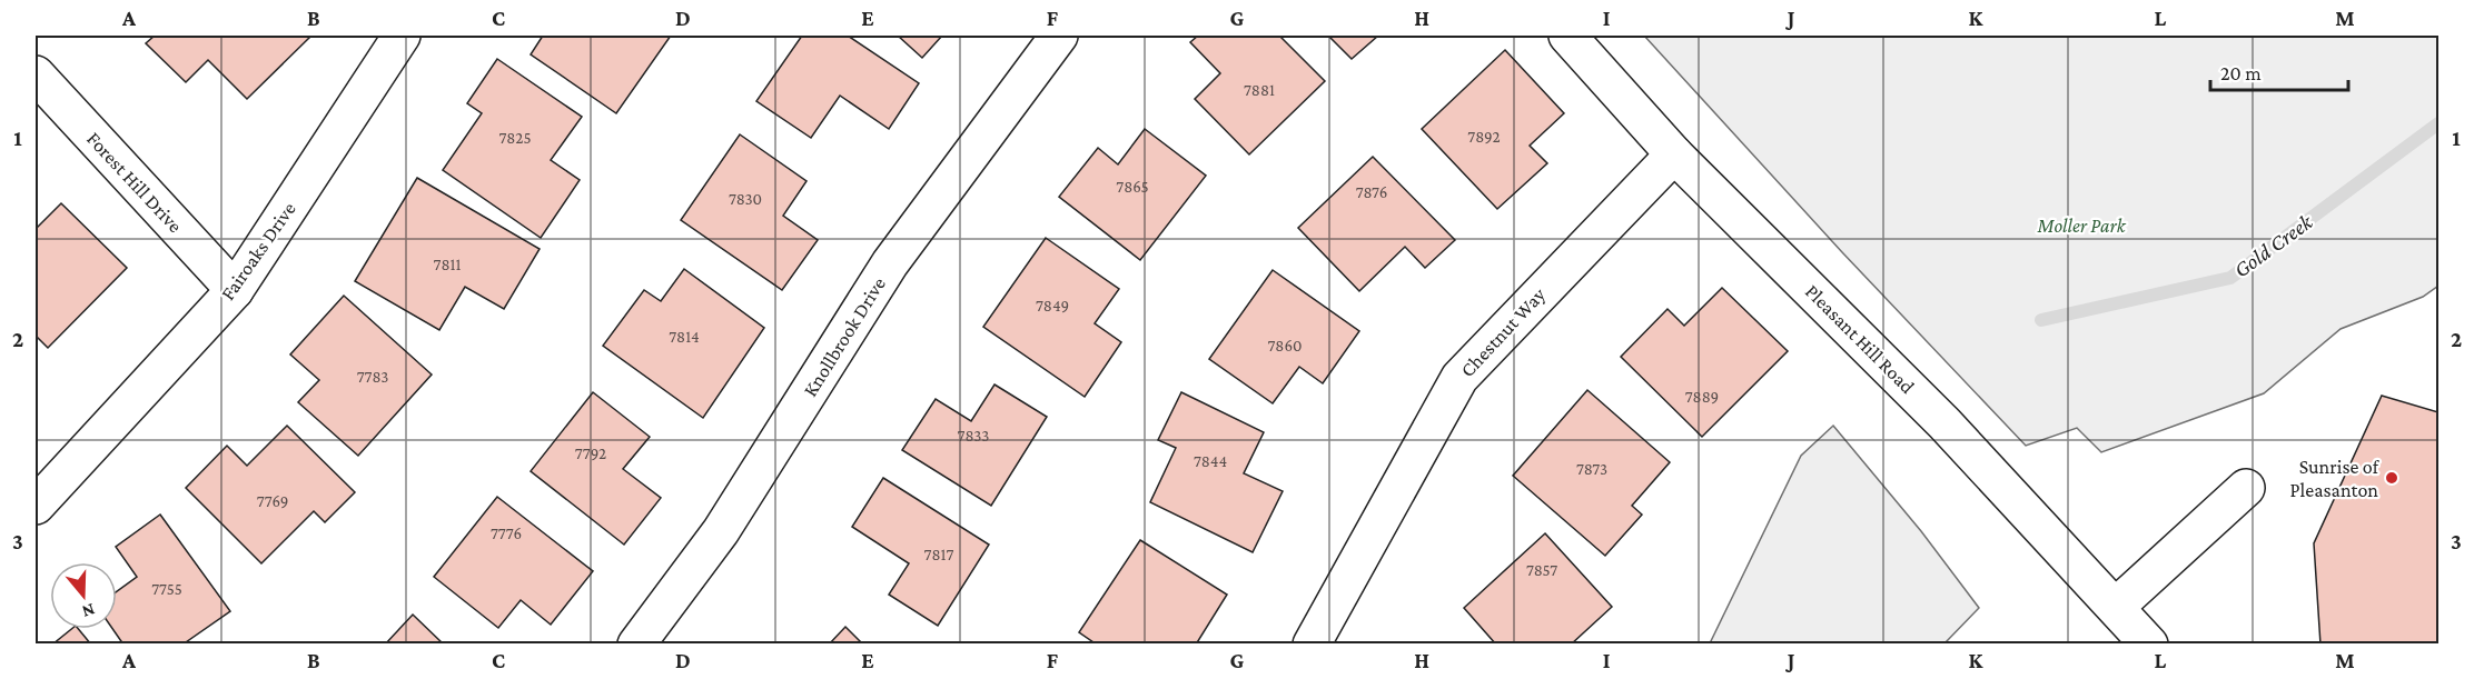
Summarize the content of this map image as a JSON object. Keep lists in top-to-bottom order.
{
  "streets": {
    "street": [
      "Forest Hill Drive",
      "Fairoaks Drive",
      "Chestnut Way",
      "Knollbrook Drive",
      "Pleasant Hill Road"
    ]
  },
  "crossings": [
    ["Forest Hill Drive", "Fairoaks Drive"],
    ["Chestnut Way", "Pleasant Hill Road"]
  ],
  "water": ["Gold Creek"],
  "parks": ["Moller Park"],
  "places": ["Sunrise of Pleasanton"],
  "house_numbers": [
    "7881",
    "7892",
    "7825",
    "7865",
    "7876",
    "7830",
    "7811",
    "7849",
    "7814",
    "7860",
    "7783",
    "7889",
    "7833",
    "7792",
    "7844",
    "7873",
    "7769",
    "7776",
    "7817",
    "7857",
    "7755"
  ],
  "scale_bar": "20 m",
  "north": "bottom",
  "grid": {
    "columns": [
      "A",
      "B",
      "C",
      "D",
      "E",
      "F",
      "G",
      "H",
      "I",
      "J",
      "K",
      "L",
      "M"
    ],
    "rows": ["1", "2", "3"]
  }
}
